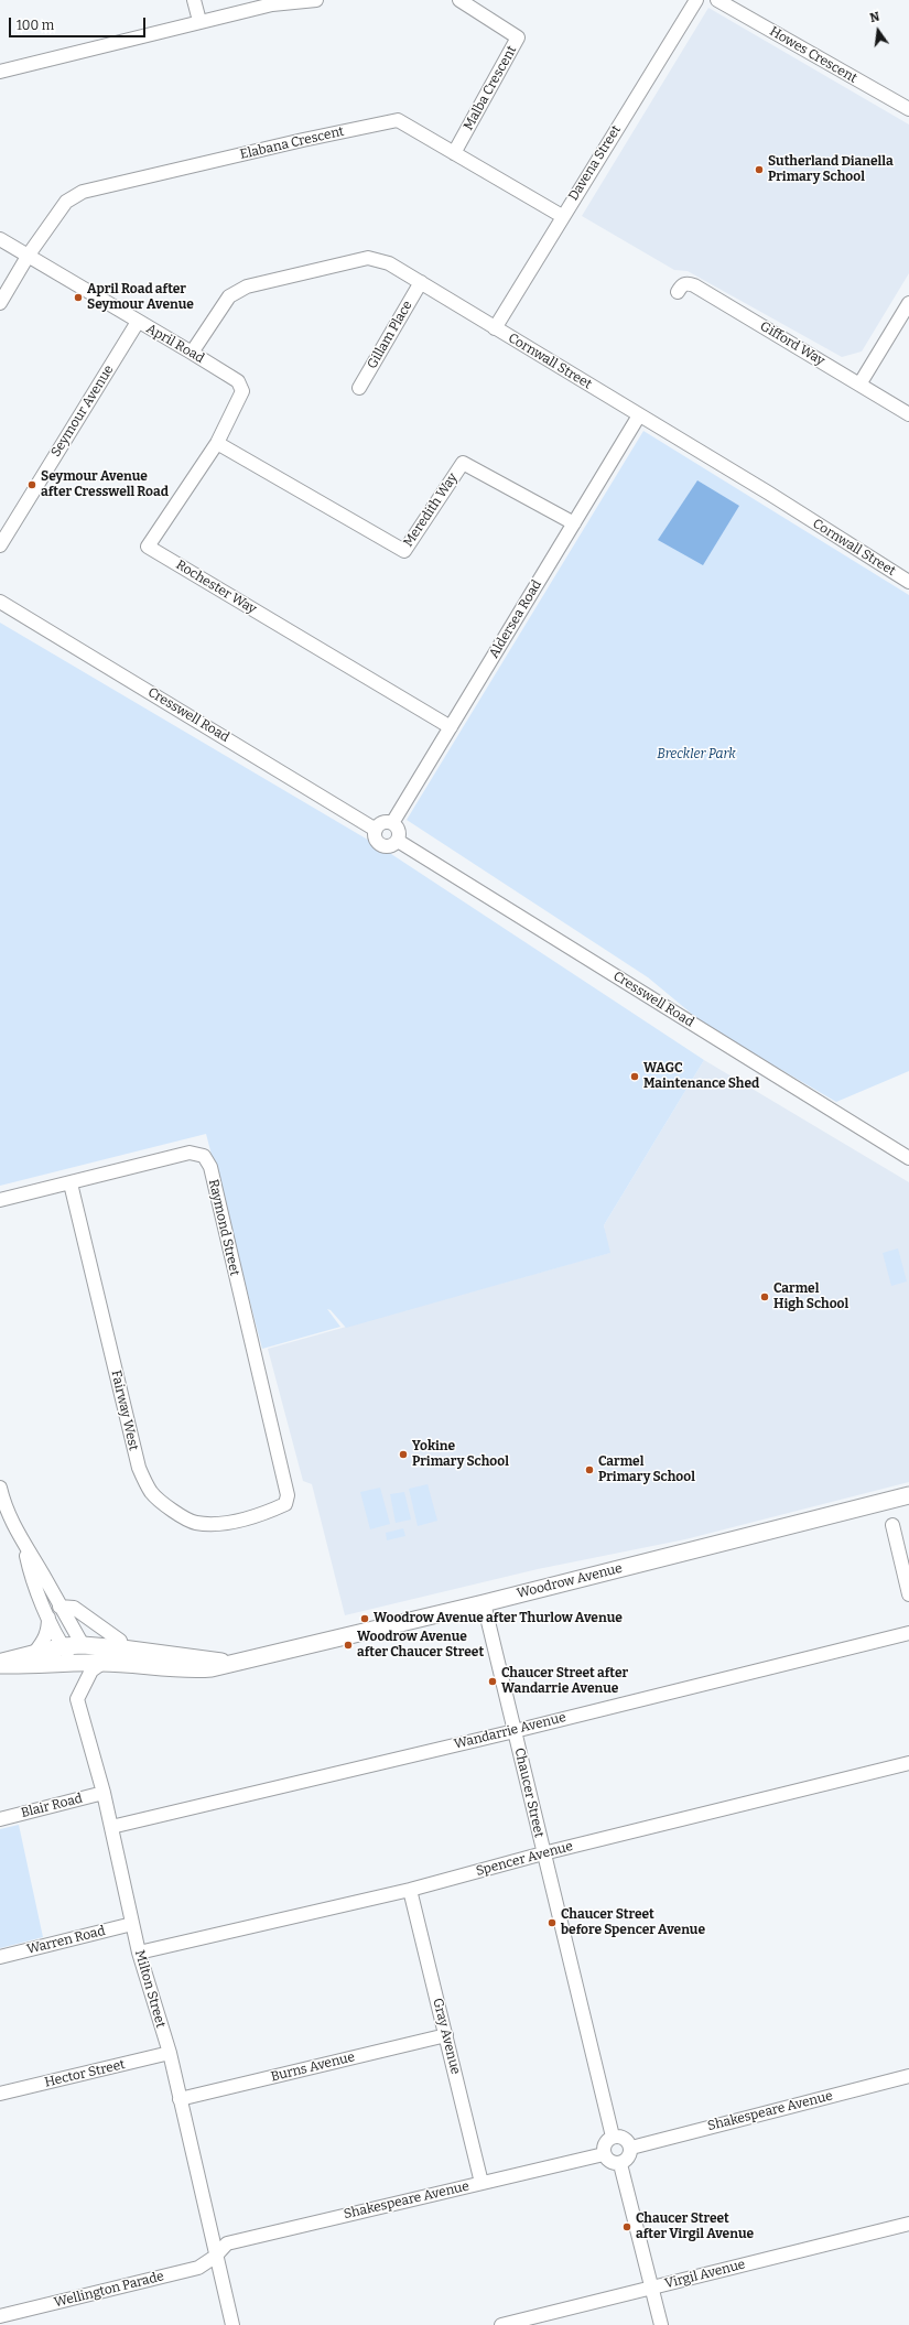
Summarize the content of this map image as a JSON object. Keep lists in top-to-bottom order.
{
  "streets": {
    "main road": ["Woodrow Avenue"],
    "street": [
      "Howes Crescent",
      "Malba Crescent",
      "Elabana Crescent",
      "Davena Street",
      "Gillam Place",
      "April Road",
      "Gifford Way",
      "Cornwall Street",
      "Seymour Avenue",
      "Meredith Way",
      "Rochester Way",
      "Aldersea Road",
      "Cresswell Road",
      "Raymond Street",
      "Fairway West",
      "Wandarrie Avenue",
      "Chaucer Street",
      "Blair Road",
      "Spencer Avenue",
      "Warren Road",
      "Milton Street",
      "Gray Avenue",
      "Burns Avenue",
      "Hector Street",
      "Shakespeare Avenue",
      "Virgil Avenue",
      "Wellington Parade"
    ]
  },
  "crossings": [
    ["Malba Crescent", "Elabana Crescent"],
    ["Elabana Crescent", "Davena Street"],
    ["Elabana Crescent", "April Road"],
    ["Davena Street", "Cornwall Street"],
    ["Gillam Place", "Cornwall Street"],
    ["April Road", "Cornwall Street"],
    ["April Road", "Seymour Avenue"],
    ["April Road", "Rochester Way"],
    ["Cornwall Street", "Aldersea Road"],
    ["Meredith Way", "Rochester Way"],
    ["Meredith Way", "Aldersea Road"],
    ["Rochester Way", "Aldersea Road"],
    ["Aldersea Road", "Cresswell Road"],
    ["Raymond Street", "Fairway West"],
    ["Woodrow Avenue", "Chaucer Street"],
    ["Woodrow Avenue", "Milton Street"],
    ["Wandarrie Avenue", "Chaucer Street"],
    ["Wandarrie Avenue", "Milton Street"],
    ["Chaucer Street", "Spencer Avenue"],
    ["Chaucer Street", "Shakespeare Avenue"],
    ["Blair Road", "Milton Street"],
    ["Spencer Avenue", "Milton Street"],
    ["Spencer Avenue", "Gray Avenue"],
    ["Warren Road", "Milton Street"],
    ["Milton Street", "Burns Avenue"],
    ["Milton Street", "Hector Street"],
    ["Milton Street", "Shakespeare Avenue"],
    ["Milton Street", "Wellington Parade"],
    ["Gray Avenue", "Burns Avenue"],
    ["Gray Avenue", "Shakespeare Avenue"],
    ["Shakespeare Avenue", "Wellington Parade"]
  ],
  "parks": ["Breckler Park"],
  "places": [
    "Sutherland Dianella Primary School",
    "April Road after Seymour Avenue",
    "Seymour Avenue after Cresswell Road",
    "WAGC Maintenance Shed",
    "Carmel High School",
    "Yokine Primary School",
    "Carmel Primary School",
    "Woodrow Avenue after Thurlow Avenue",
    "Woodrow Avenue after Chaucer Street",
    "Chaucer Street after Wandarrie Avenue",
    "Chaucer Street before Spencer Avenue",
    "Chaucer Street after Virgil Avenue"
  ],
  "scale_bar": "100 m",
  "north": "top"
}
